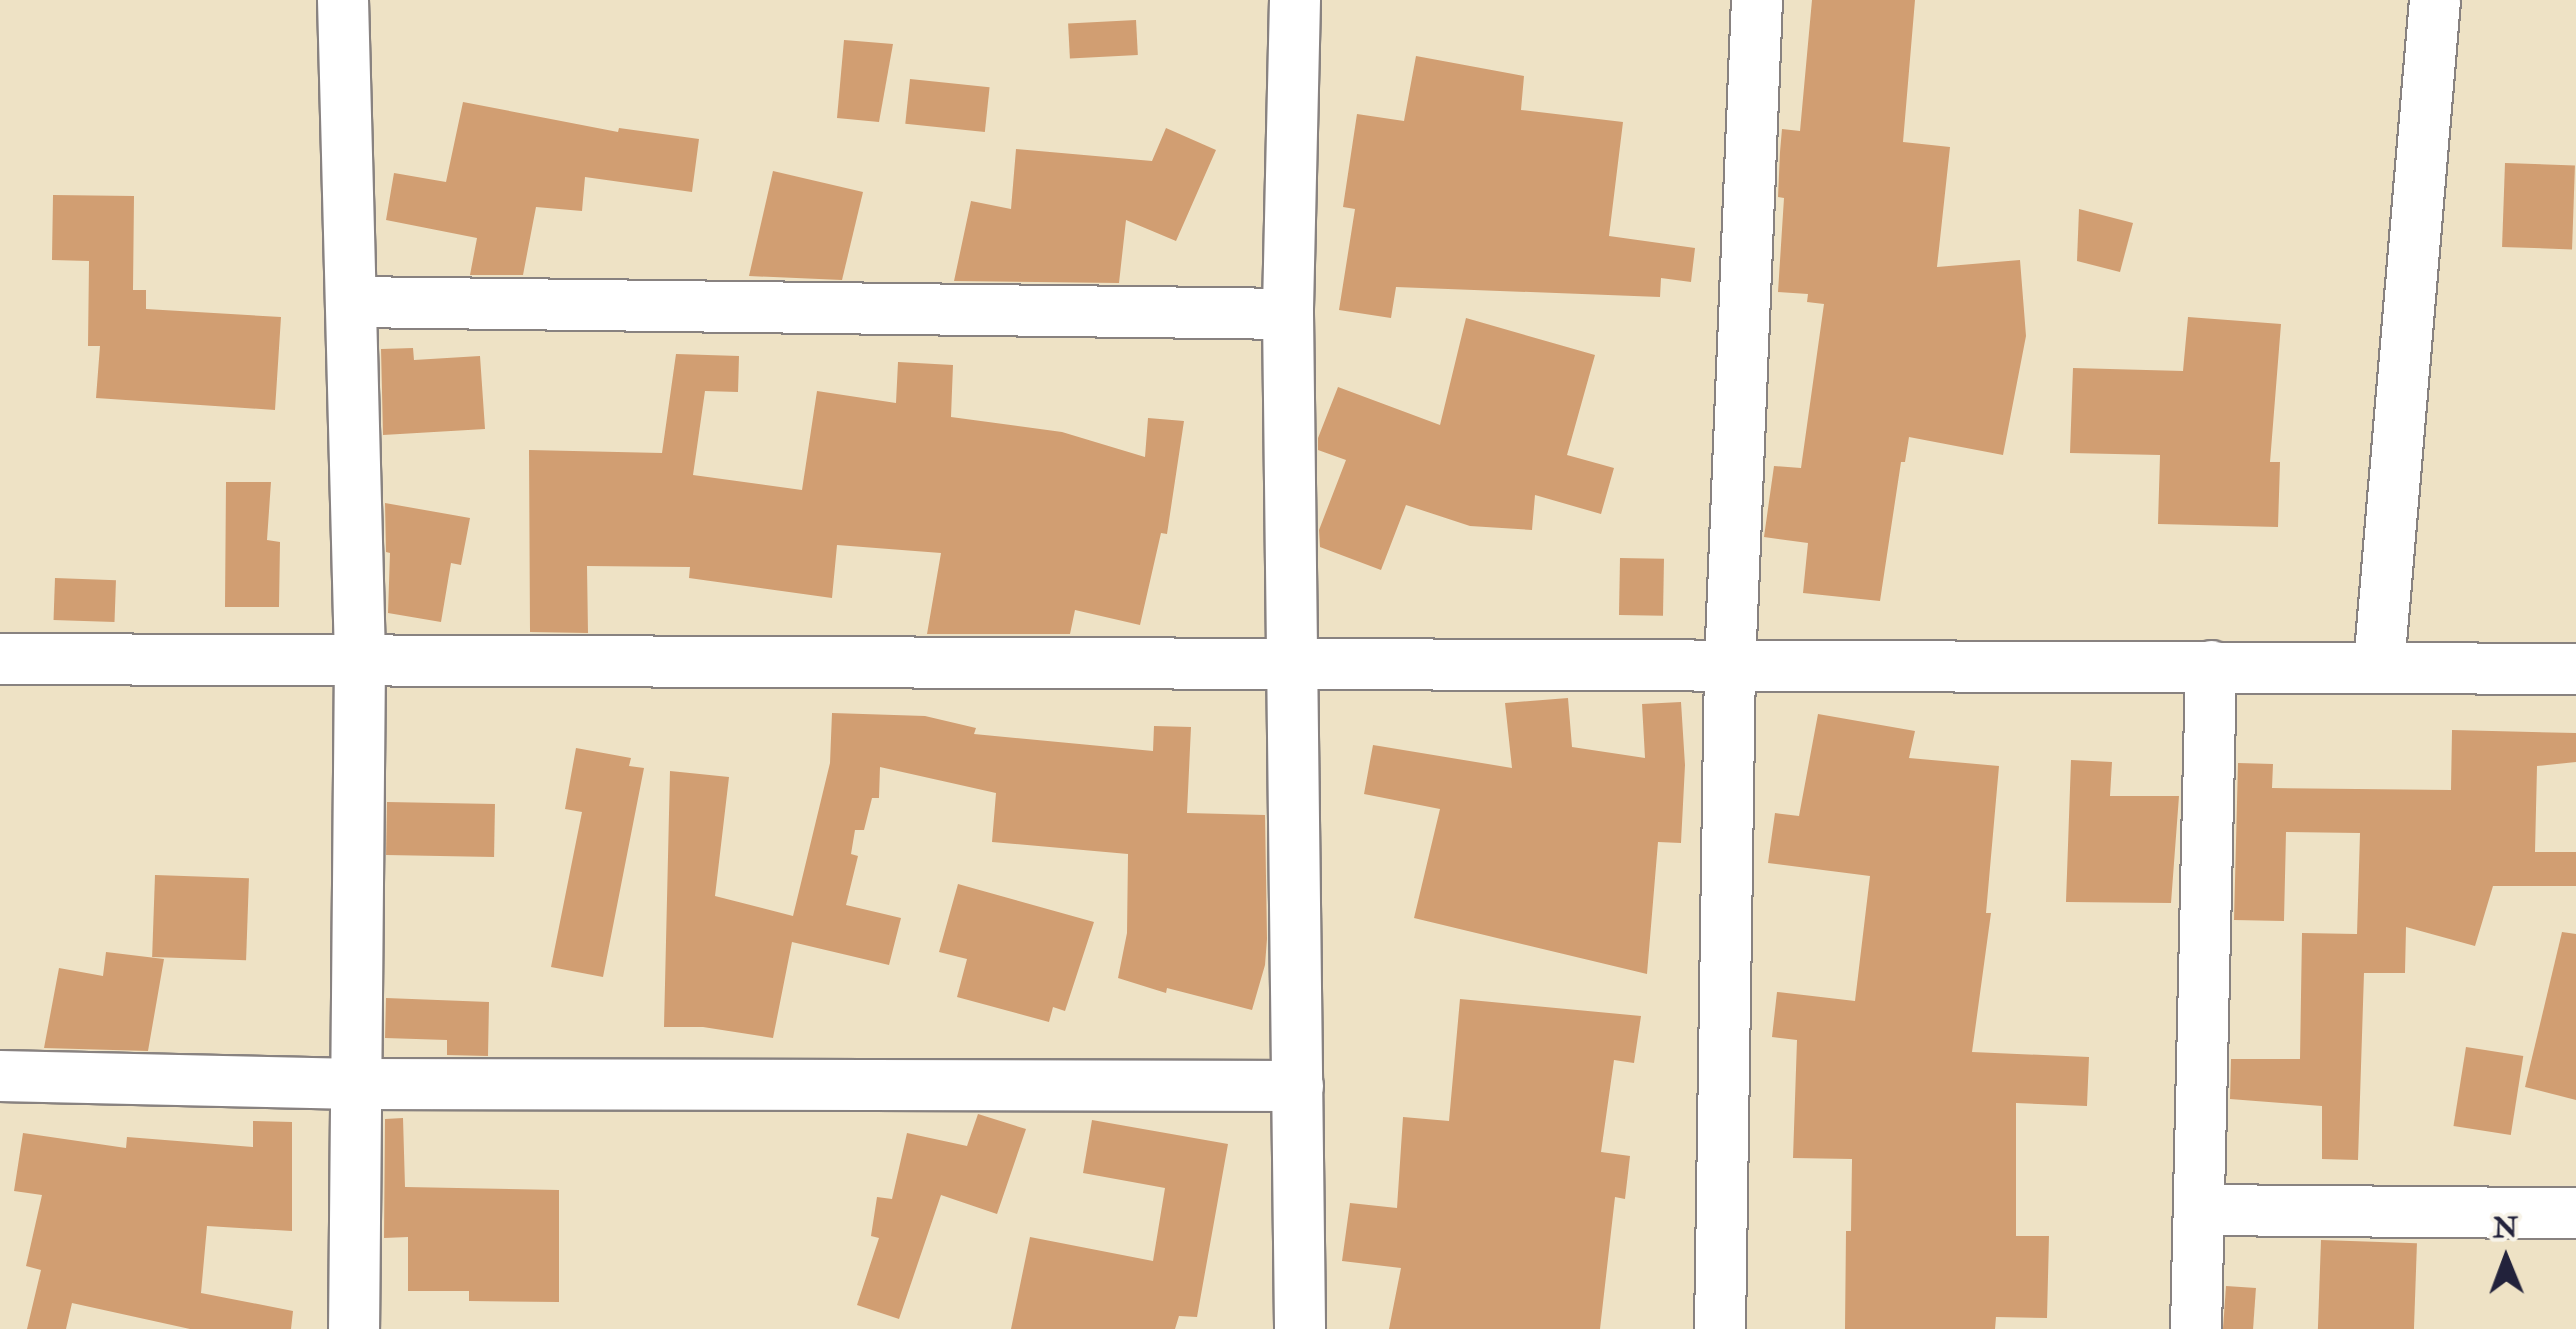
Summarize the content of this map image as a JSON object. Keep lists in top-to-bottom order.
{
  "north": "top"
}
